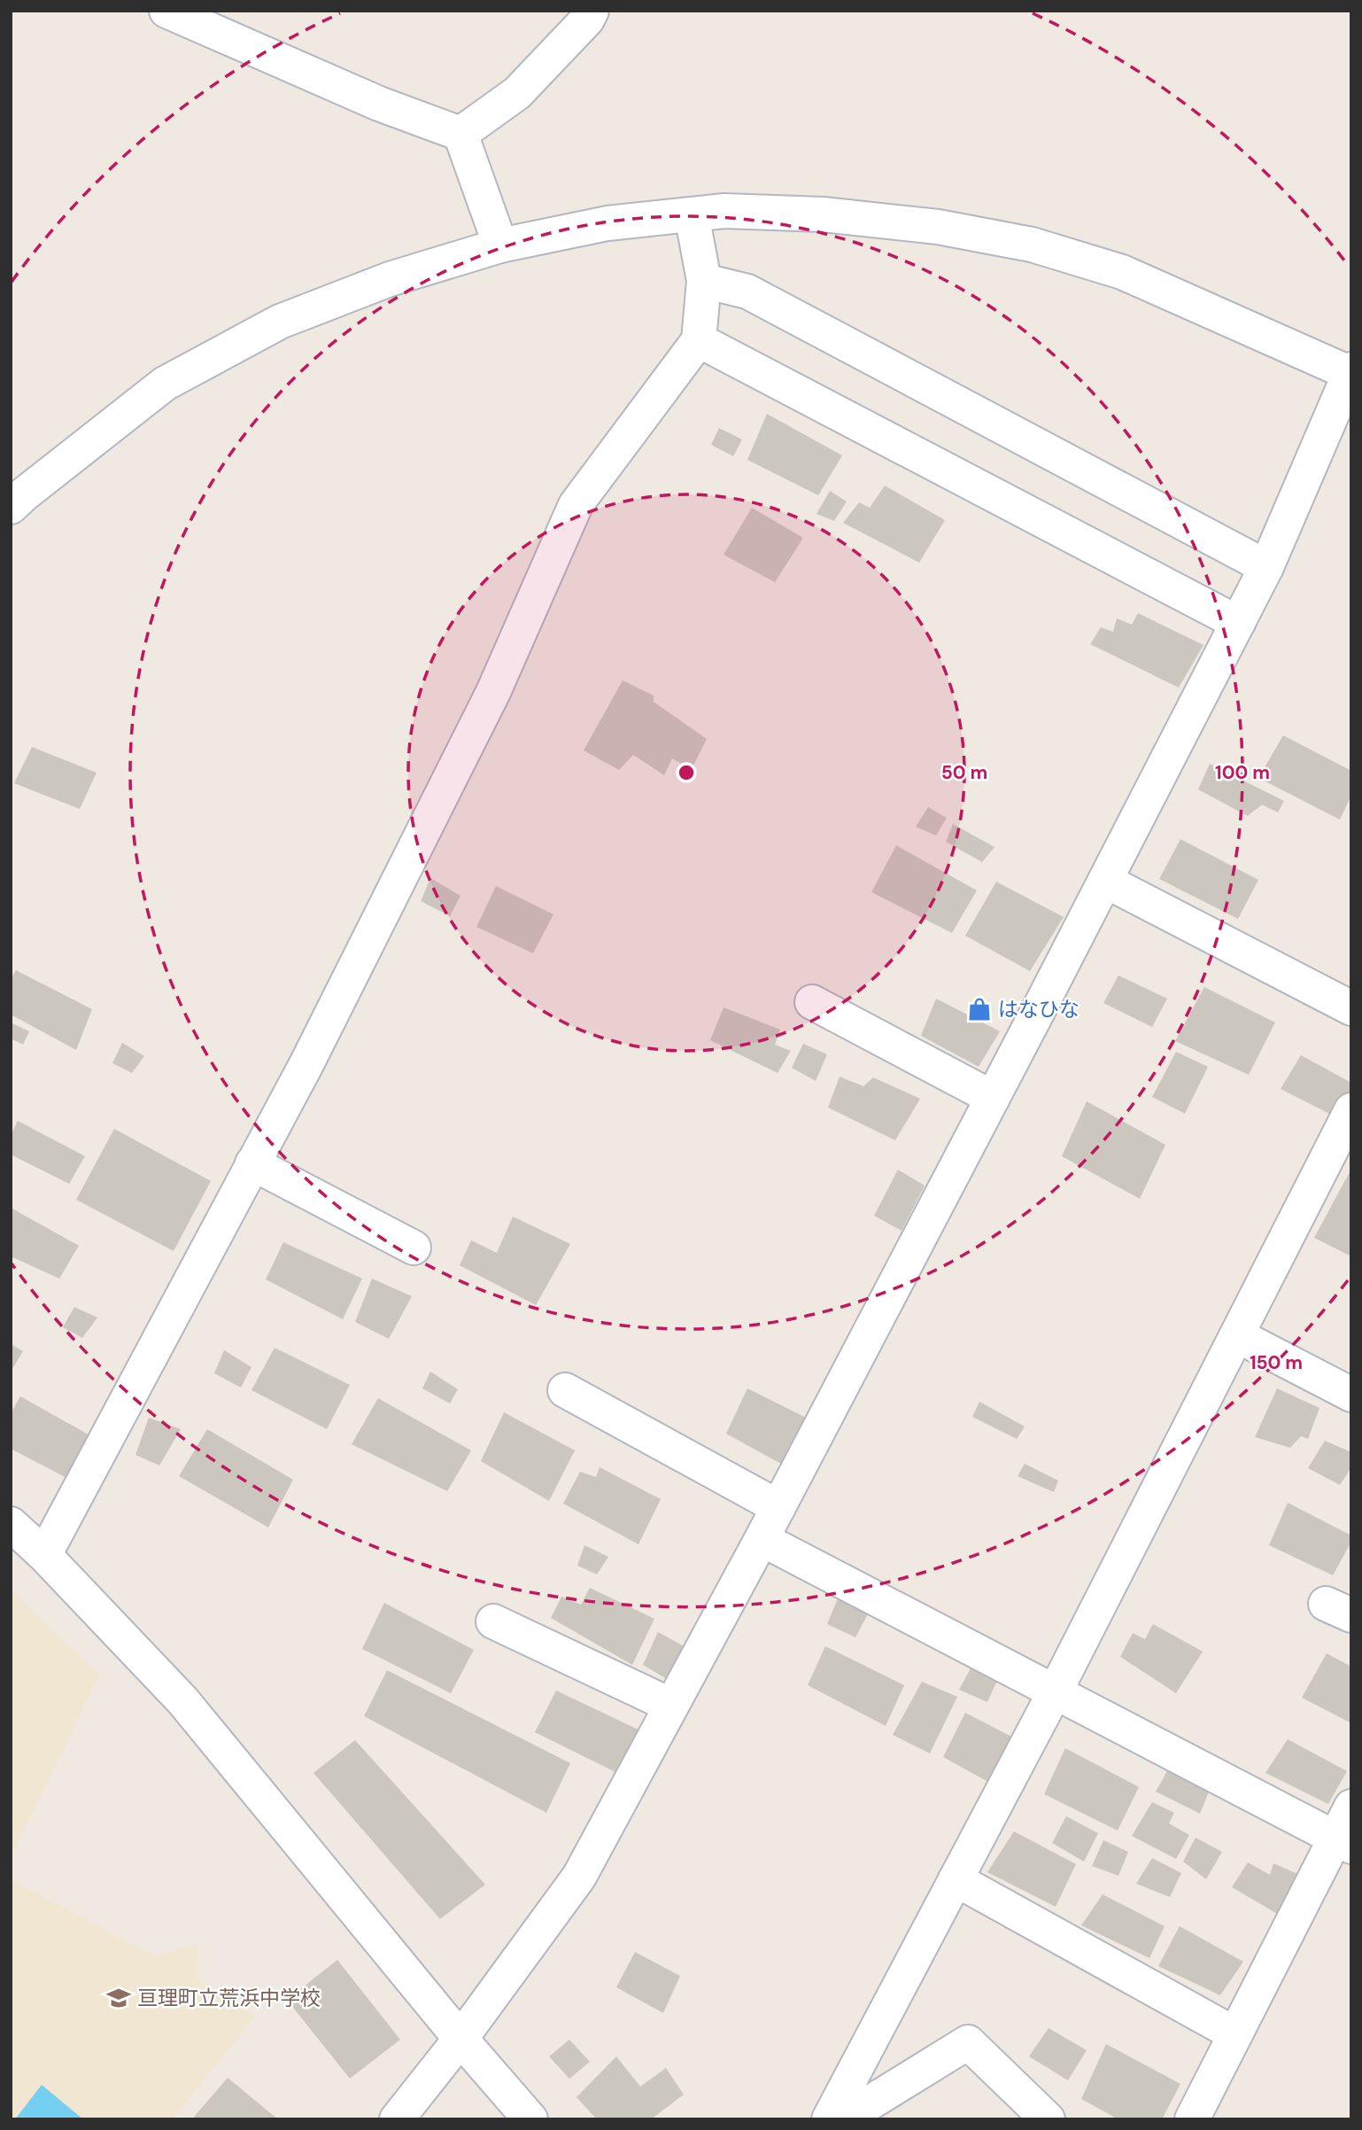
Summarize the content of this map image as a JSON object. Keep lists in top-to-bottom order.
{
  "places": {
    "shop": ["はなひな"],
    "school or university": ["亘理町立荒浜中学校"]
  },
  "rings": ["50 m", "100 m", "150 m"]
}
